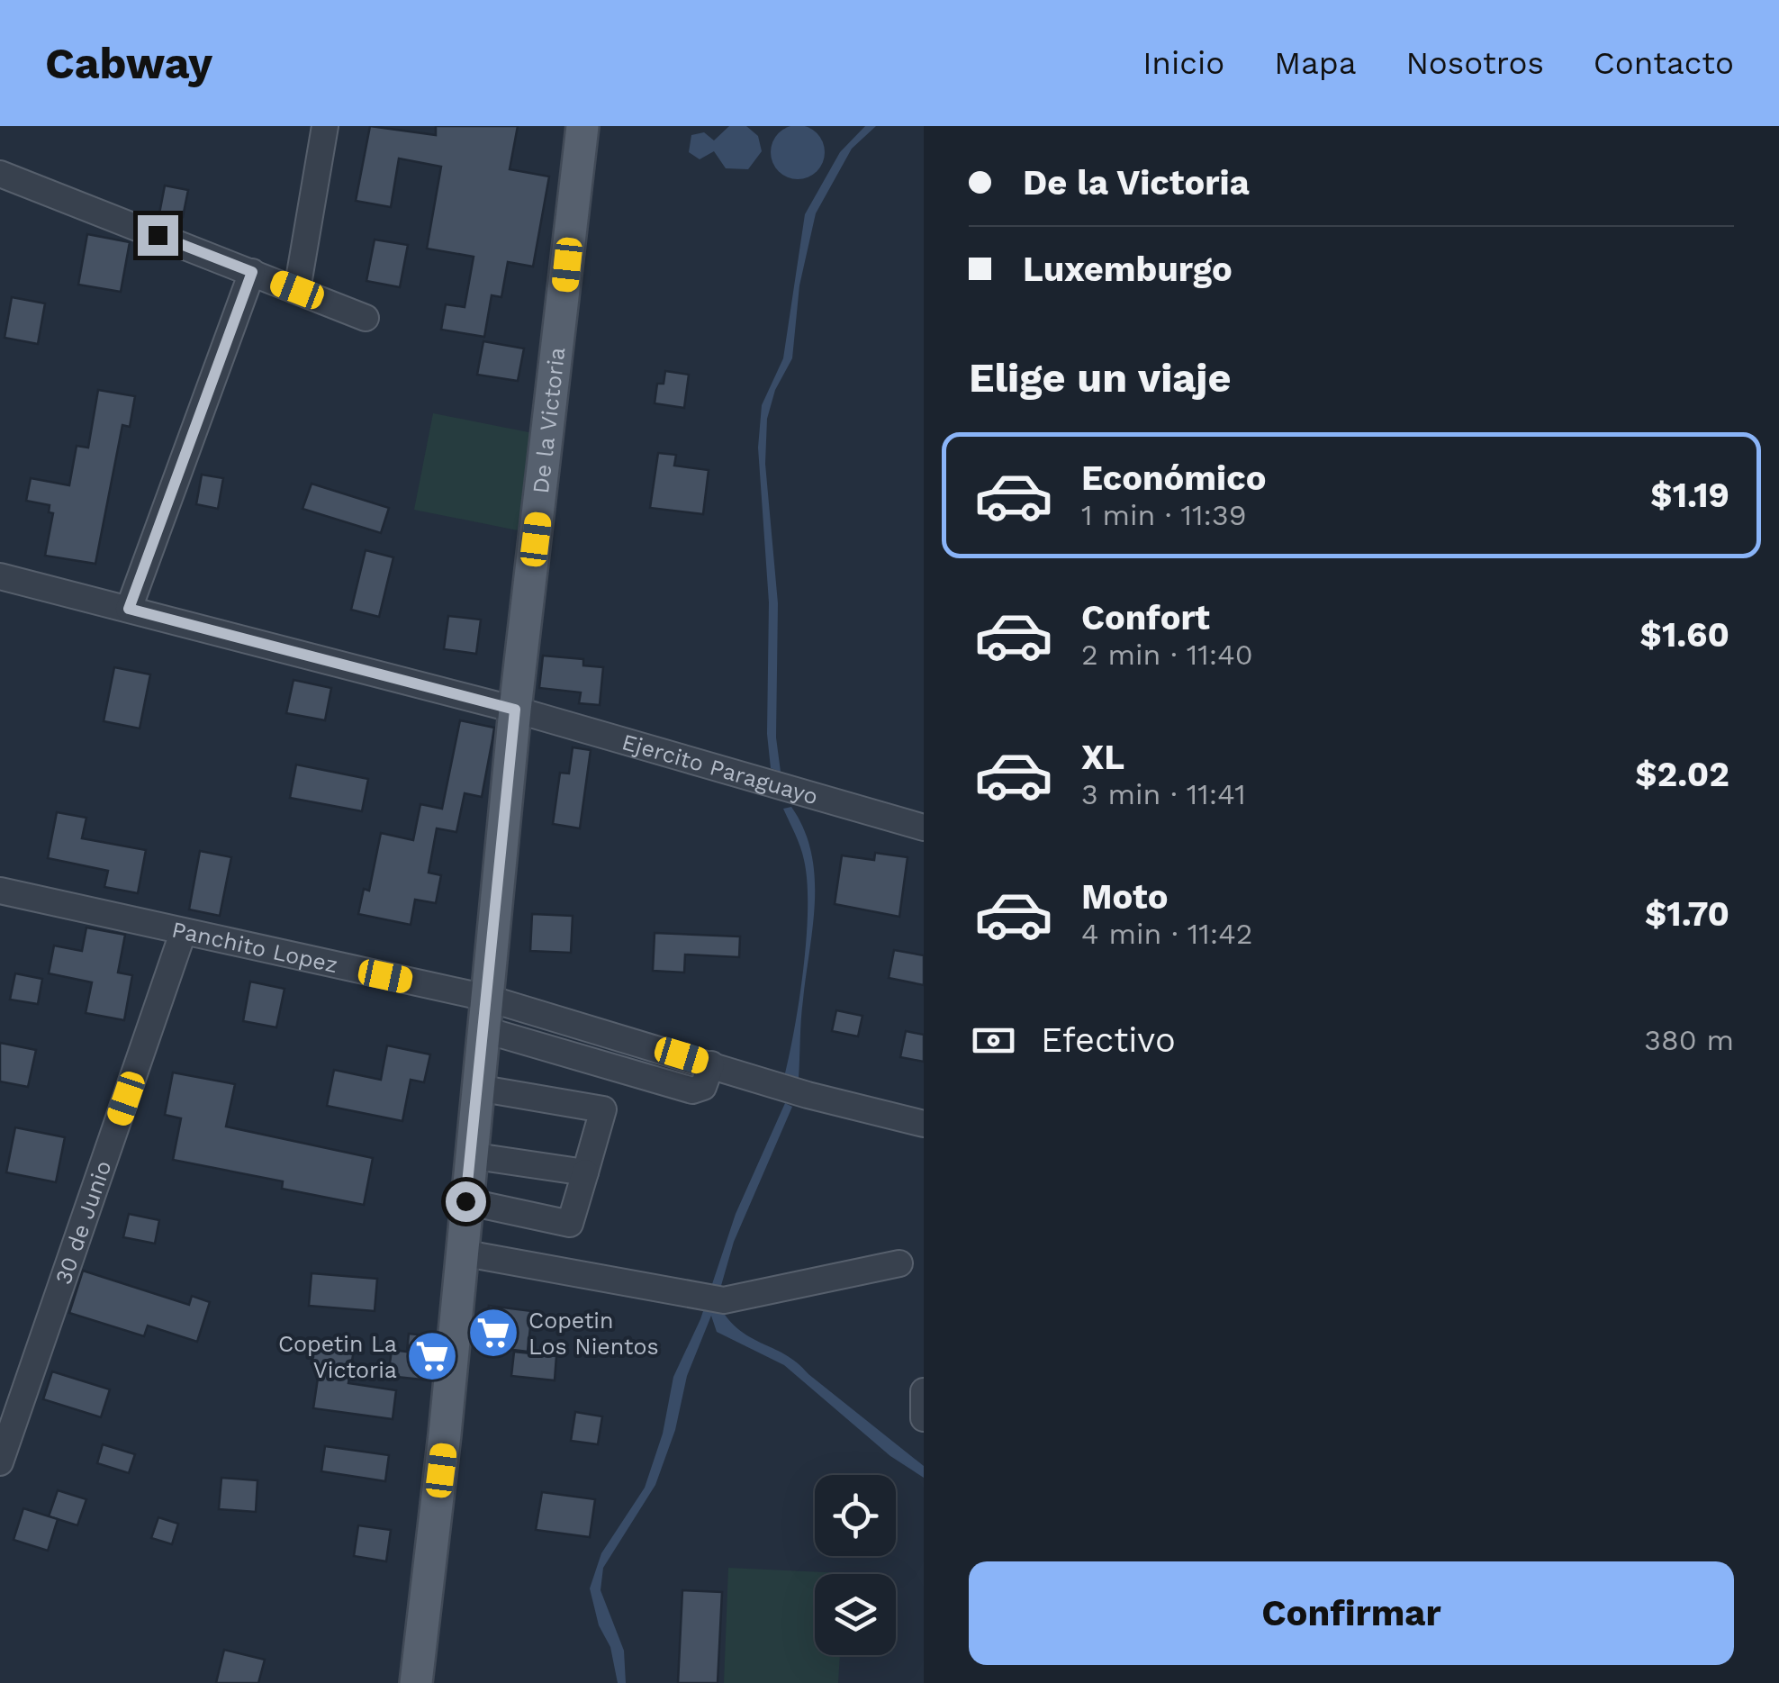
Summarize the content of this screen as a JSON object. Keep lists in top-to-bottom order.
{
  "streets": {
    "main road": ["De la Victoria"],
    "street": ["Ejercito Paraguayo", "Panchito Lopez", "30 de Junio"]
  },
  "crossings": [
    ["De la Victoria", "Ejercito Paraguayo"],
    ["De la Victoria", "Panchito Lopez"],
    ["Panchito Lopez", "30 de Junio"]
  ],
  "places": {
    "supermarket": ["Copetin Los Nientos", "Copetin La Victoria"]
  },
  "page": {
    "header": "Cabway",
    "nav": [
      "Inicio",
      "Mapa",
      "Nosotros",
      "Contacto"
    ],
    "banner": ["De la Victoria", "Luxemburgo"],
    "heading": "Elige un viaje",
    "list": [
      {
        "name": "Económico",
        "note": "1 min · 11:39",
        "value": "$1.19"
      },
      {
        "name": "Confort",
        "note": "2 min · 11:40",
        "value": "$1.60"
      },
      {
        "name": "XL",
        "note": "3 min · 11:41",
        "value": "$2.02"
      },
      {
        "name": "Moto",
        "note": "4 min · 11:42",
        "value": "$1.70"
      }
    ],
    "pay": ["Efectivo", "380 m"],
    "buttons": "Confirmar"
  }
}
